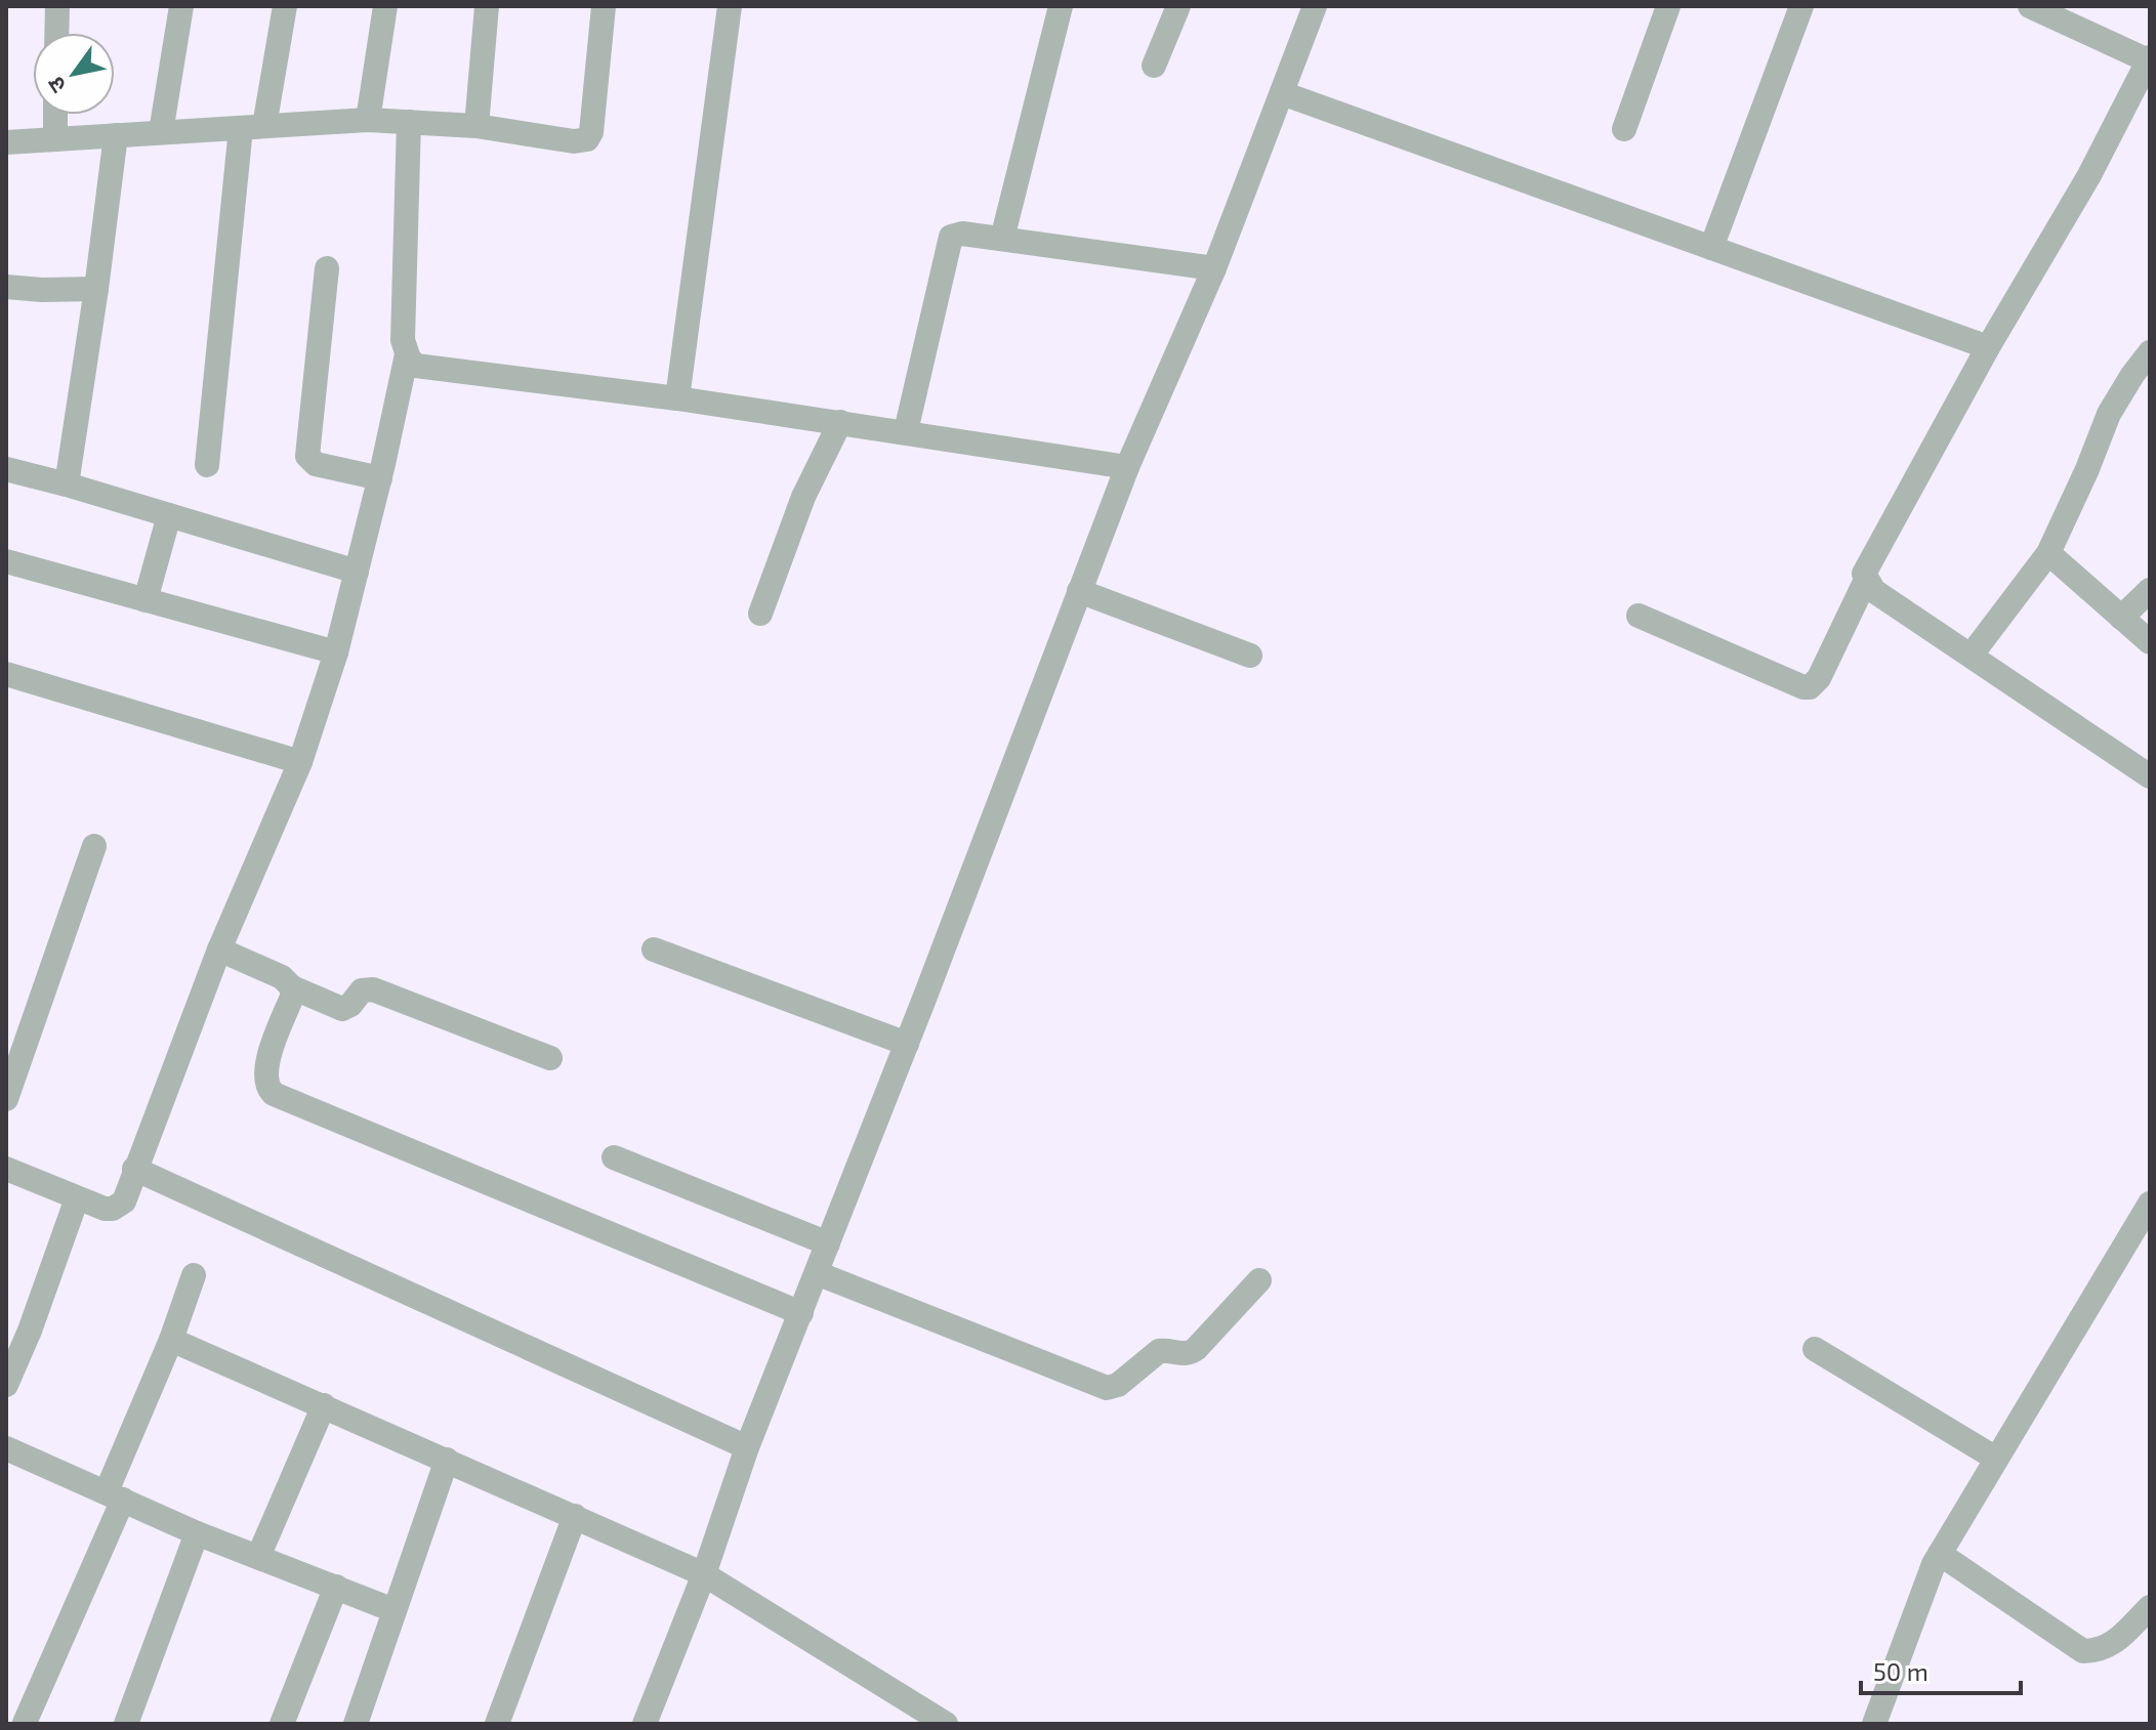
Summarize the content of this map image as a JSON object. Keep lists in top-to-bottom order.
{
  "scale_bar": "50 m",
  "north": "bottom left"
}
